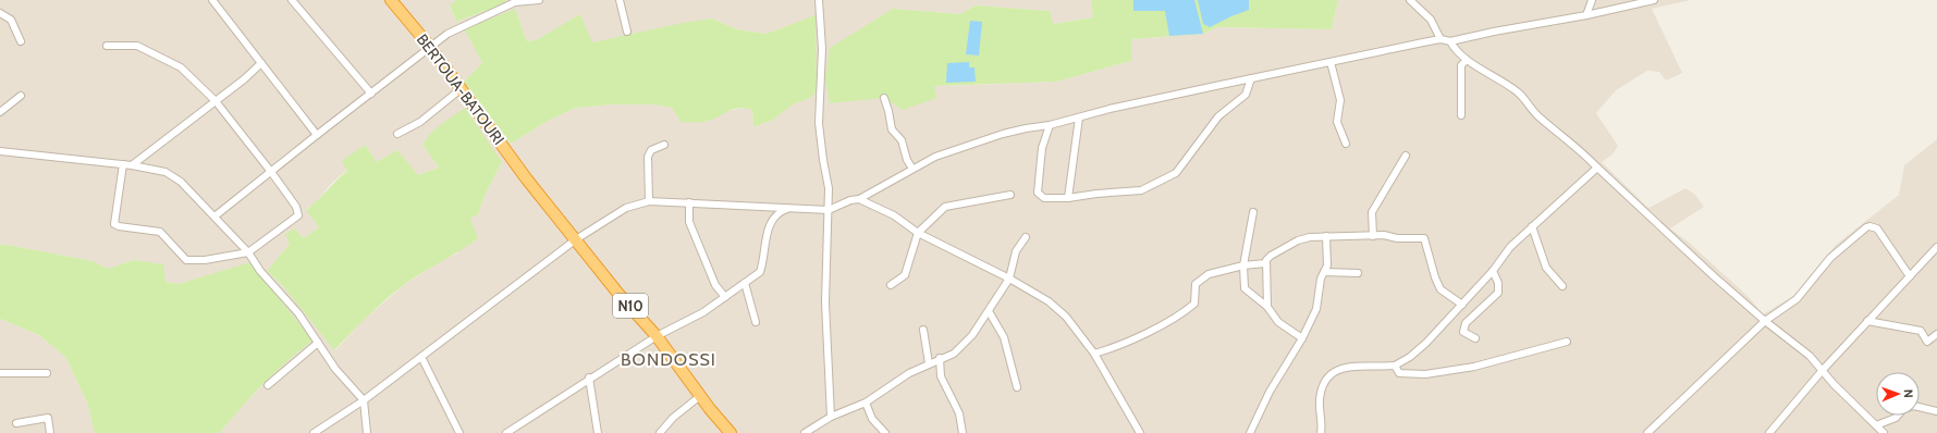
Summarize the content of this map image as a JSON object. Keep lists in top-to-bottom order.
{
  "streets": {
    "highway": ["BERTOUA-BATOURI", "N10"]
  },
  "crossings": [
    ["BERTOUA-BATOURI", "N10"]
  ],
  "districts": ["BONDOSSI"],
  "north": "right"
}
